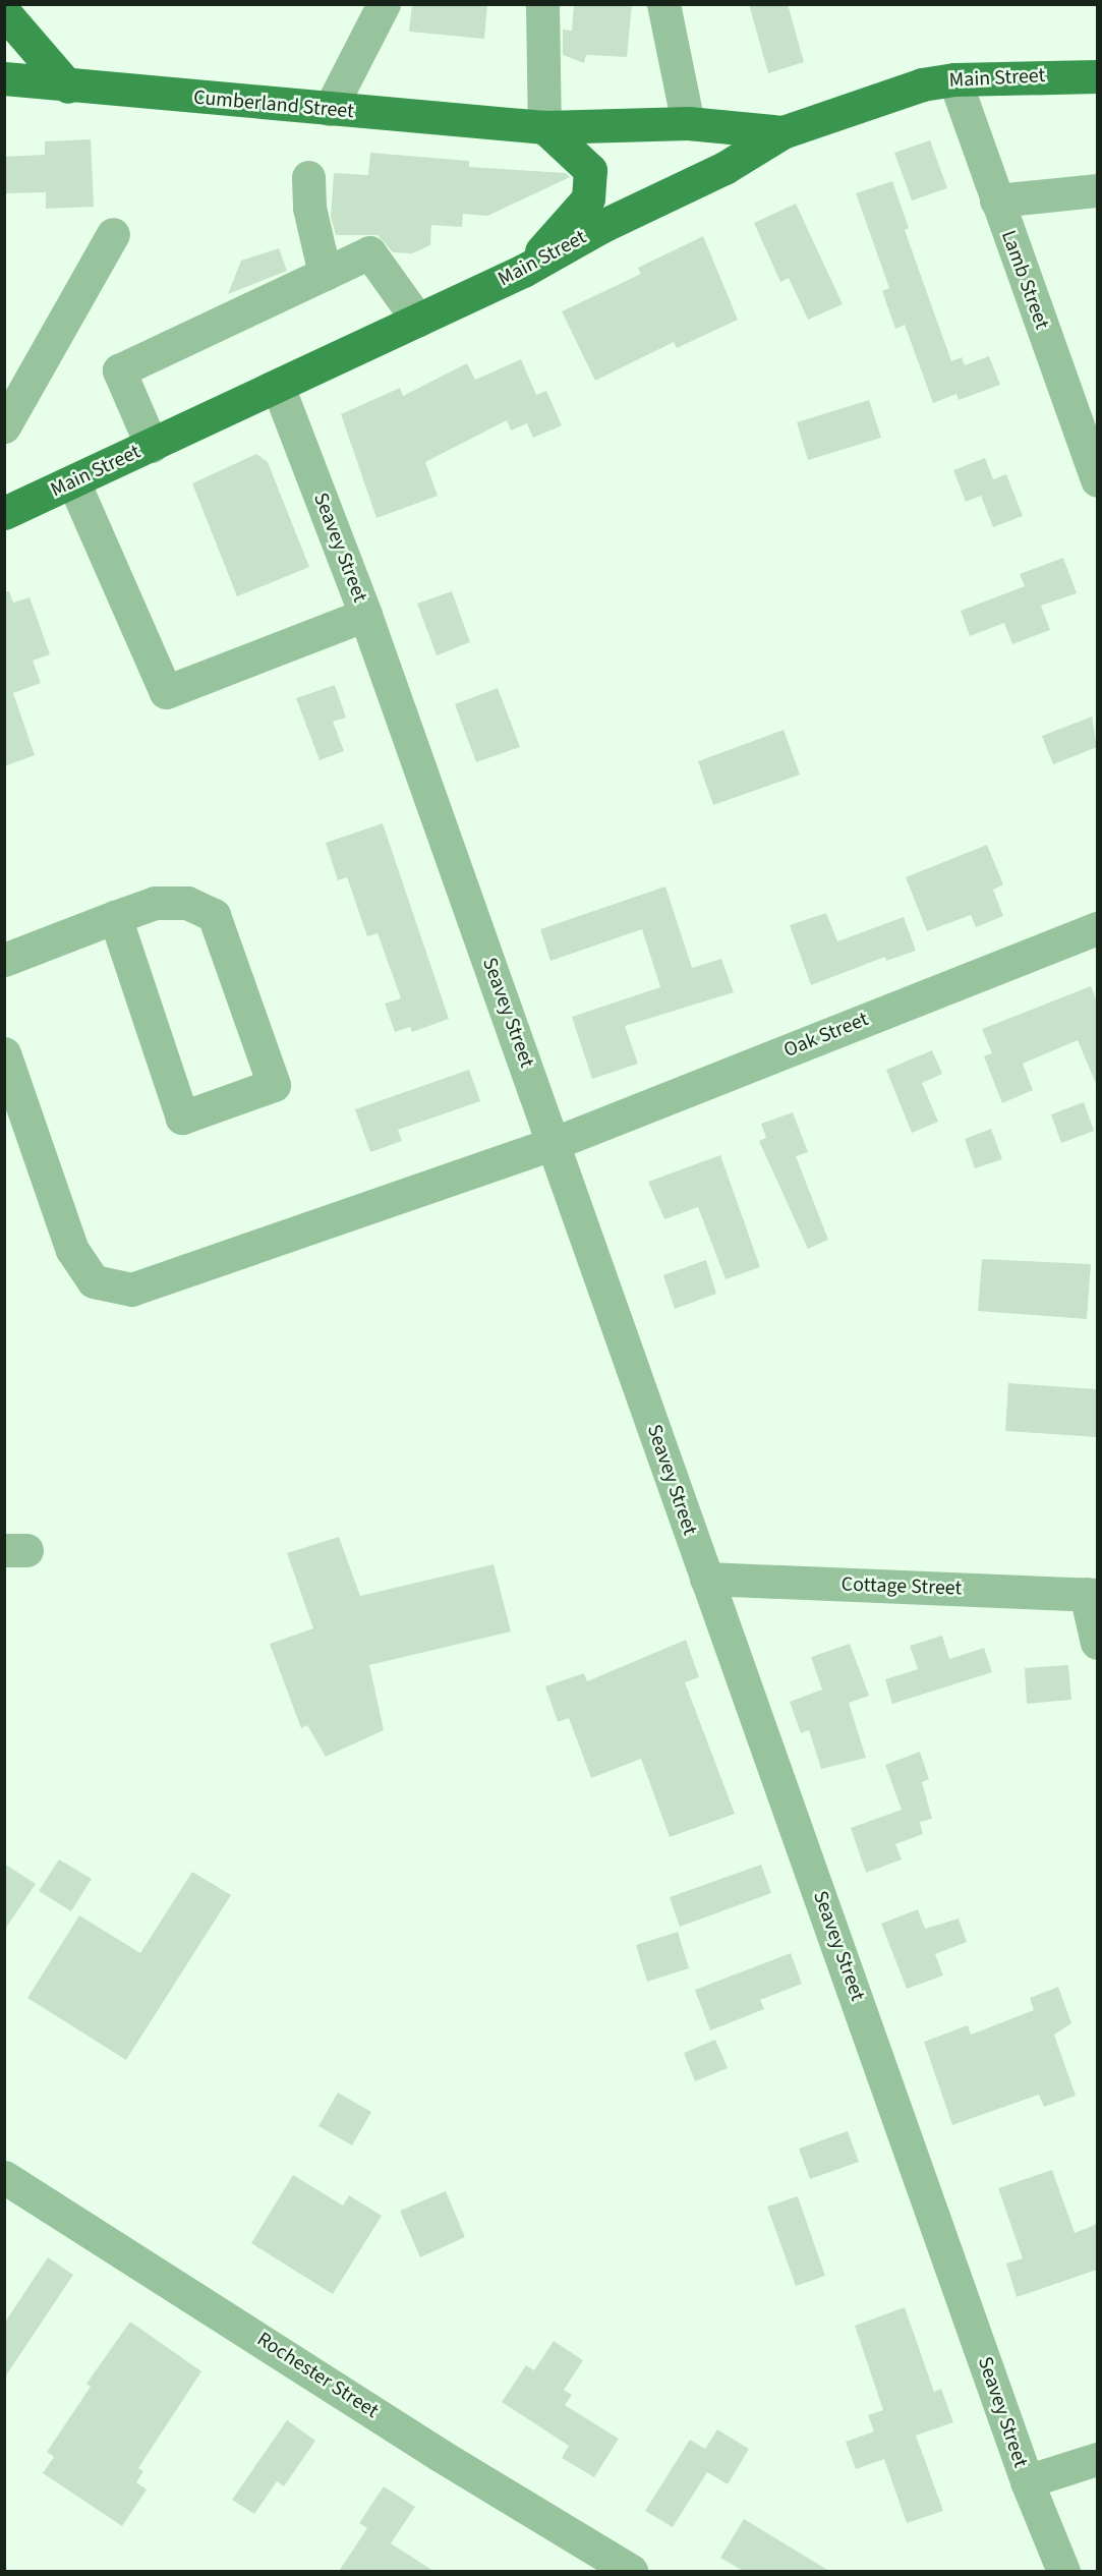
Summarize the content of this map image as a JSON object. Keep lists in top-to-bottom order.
{
  "streets": {
    "main road": ["Main Street", "Cumberland Street"],
    "street": [
      "Lamb Street",
      "Seavey Street",
      "Oak Street",
      "Cottage Street",
      "Rochester Street"
    ]
  },
  "crossings": [
    ["Main Street", "Cumberland Street"],
    ["Main Street", "Lamb Street"],
    ["Main Street", "Seavey Street"],
    ["Seavey Street", "Oak Street"],
    ["Seavey Street", "Cottage Street"]
  ]
}
